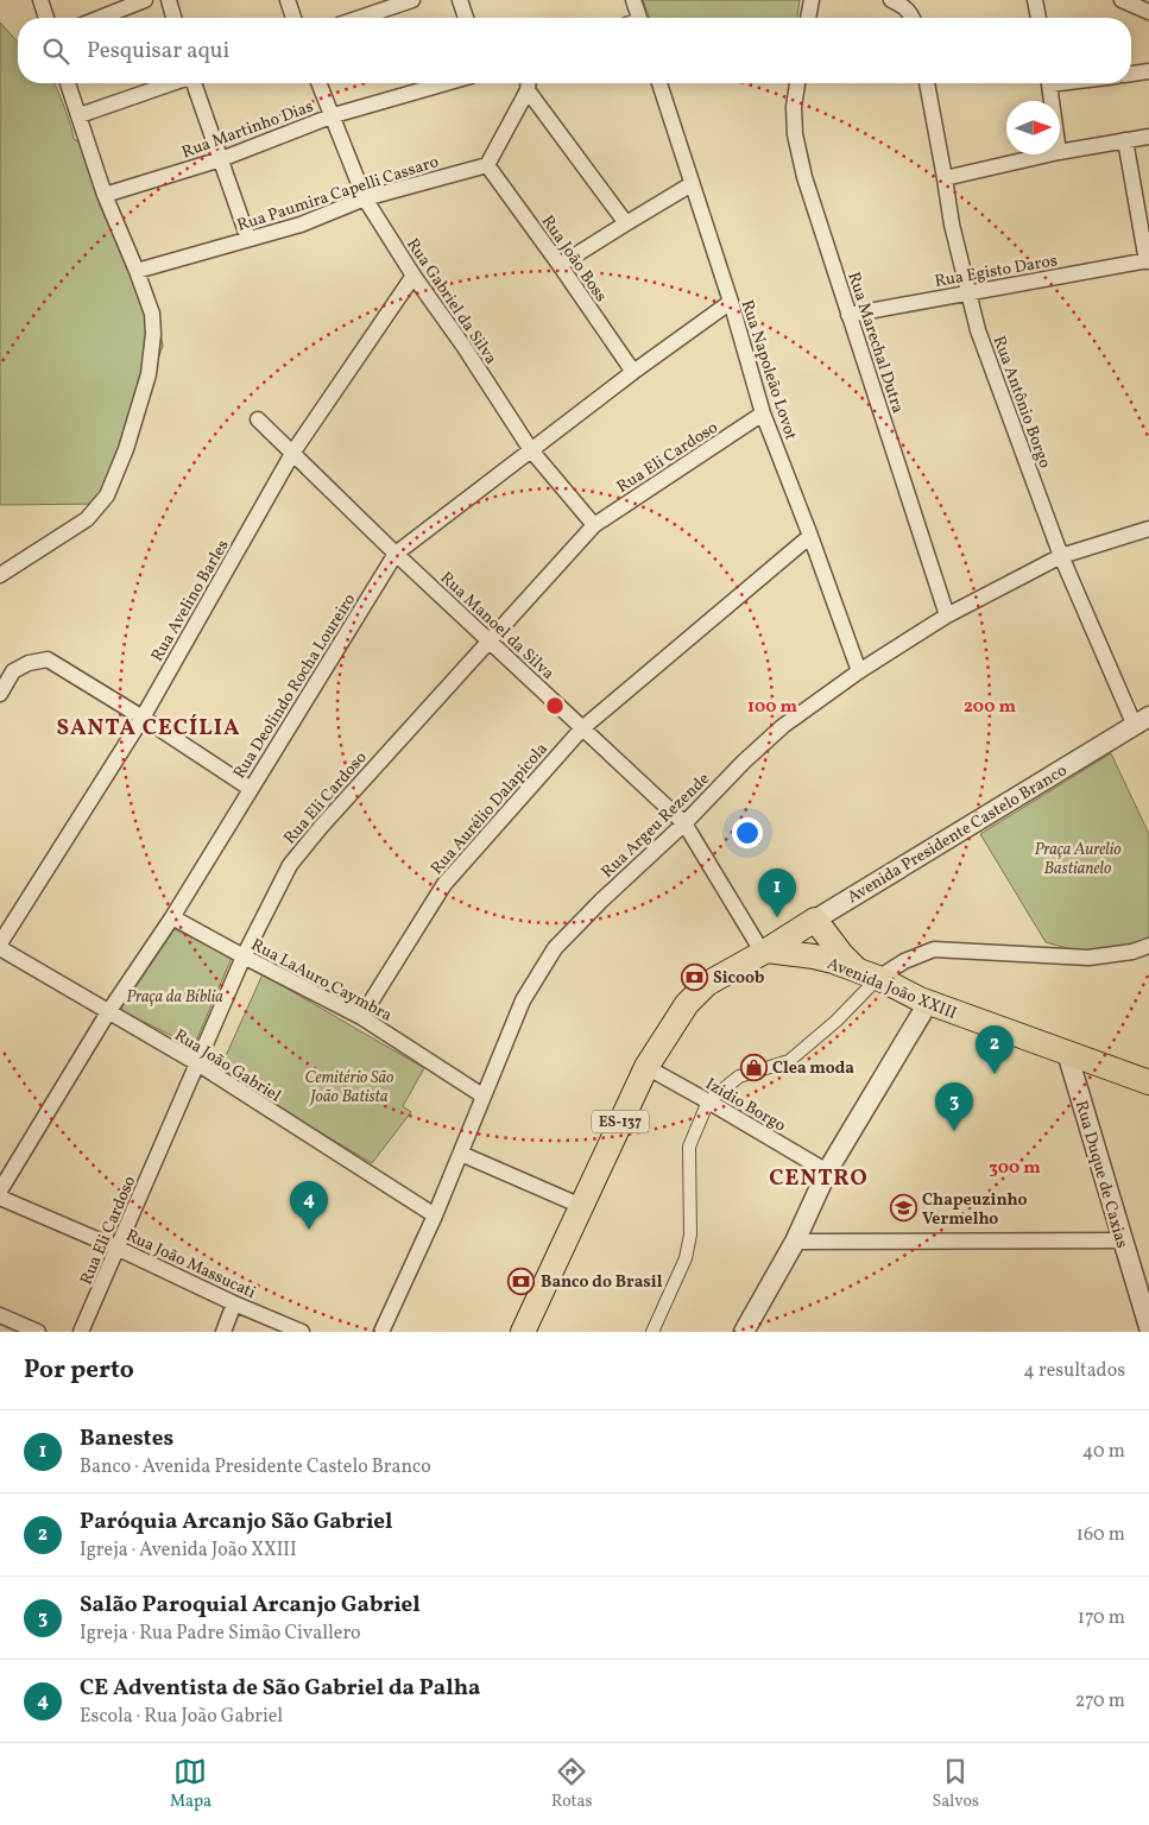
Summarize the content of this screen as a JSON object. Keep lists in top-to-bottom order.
{
  "streets": {
    "main road": ["Avenida Presidente Castelo Branco", "Avenida João XXIII", "ES-137"],
    "street": [
      "Rua Martinho Dias",
      "Rua Paumira Capelli Cassaro",
      "Rua João Boss",
      "Rua Egisto Daros",
      "Rua Gabriel da Silva",
      "Rua Marechal Dutra",
      "Rua Napoleão Lovot",
      "Rua Antônio Borgo",
      "Rua Eli Cardoso",
      "Rua Avelino Barles",
      "Rua Manoel da Silva",
      "Rua Deolindo Rocha Loureiro",
      "Rua Aurélio Dalapicola",
      "Rua Argeu Rezende",
      "Rua LaAuro Caymbra",
      "Rua João Gabriel",
      "Izidio Borgo",
      "Rua Duque de Caxias",
      "Rua João Massucati"
    ]
  },
  "crossings": [
    ["Rua Martinho Dias", "Rua Gabriel da Silva"],
    ["Rua Paumira Capelli Cassaro", "Rua João Boss"],
    ["Rua Paumira Capelli Cassaro", "Rua Gabriel da Silva"],
    ["Rua João Boss", "Rua Deolindo Rocha Loureiro"],
    ["Rua Egisto Daros", "Rua Marechal Dutra"],
    ["Rua Egisto Daros", "Rua Antônio Borgo"],
    ["Rua Gabriel da Silva", "Rua Eli Cardoso"],
    ["Rua Gabriel da Silva", "Rua Avelino Barles"],
    ["Rua Gabriel da Silva", "Rua Deolindo Rocha Loureiro"],
    ["Rua Marechal Dutra", "Rua Argeu Rezende"],
    ["Rua Napoleão Lovot", "Rua Eli Cardoso"],
    ["Rua Napoleão Lovot", "Rua Deolindo Rocha Loureiro"],
    ["Rua Napoleão Lovot", "Rua Aurélio Dalapicola"],
    ["Rua Napoleão Lovot", "Rua Argeu Rezende"],
    ["Rua Antônio Borgo", "Rua Argeu Rezende"],
    ["Rua Antônio Borgo", "Avenida Presidente Castelo Branco"],
    ["Rua Eli Cardoso", "Rua Manoel da Silva"],
    ["Rua Eli Cardoso", "Rua LaAuro Caymbra"],
    ["Rua Eli Cardoso", "Rua João Gabriel"],
    ["Rua Eli Cardoso", "Rua João Massucati"],
    ["Rua Avelino Barles", "Rua Manoel da Silva"],
    ["Rua Manoel da Silva", "Rua Deolindo Rocha Loureiro"],
    ["Rua Manoel da Silva", "Rua Aurélio Dalapicola"],
    ["Rua Manoel da Silva", "Rua Argeu Rezende"],
    ["Rua Manoel da Silva", "Avenida Presidente Castelo Branco"],
    ["Rua Manoel da Silva", "Avenida João XXIII"],
    ["Rua Manoel da Silva", "ES-137"],
    ["Rua Deolindo Rocha Loureiro", "Rua LaAuro Caymbra"],
    ["Rua Deolindo Rocha Loureiro", "Rua João Gabriel"],
    ["Rua Aurélio Dalapicola", "Rua LaAuro Caymbra"],
    ["Rua Argeu Rezende", "Rua LaAuro Caymbra"],
    ["Rua Argeu Rezende", "Rua João Gabriel"],
    ["Avenida Presidente Castelo Branco", "Avenida João XXIII"],
    ["Avenida Presidente Castelo Branco", "ES-137"],
    ["Avenida João XXIII", "ES-137"],
    ["Avenida João XXIII", "Rua Duque de Caxias"],
    ["Izidio Borgo", "ES-137"]
  ],
  "districts": ["SANTA CECÍLIA", "CENTRO"],
  "parks": ["Praça Aurelio Bastianelo", "Praça da Bíblia", "Cemitério São João Batista"],
  "places": {
    "bank": ["Sicoob", "Banco do Brasil"],
    "shop": ["Clea moda"],
    "school or university": ["Chapeuzinho Vermelho"]
  },
  "north": "right",
  "page": {
    "search": "Pesquisar aqui",
    "pins": [
      "1",
      "2",
      "3",
      "4"
    ],
    "heading": ["Por perto", "4 resultados"],
    "list": [
      {
        "mark": "1",
        "name": "Banestes",
        "note": "Banco · Avenida Presidente Castelo Branco",
        "value": "40 m"
      },
      {
        "mark": "2",
        "name": "Paróquia Arcanjo São Gabriel",
        "note": "Igreja · Avenida João XXIII",
        "value": "160 m"
      },
      {
        "mark": "3",
        "name": "Salão Paroquial Arcanjo Gabriel",
        "note": "Igreja · Rua Padre Simão Civallero",
        "value": "170 m"
      },
      {
        "mark": "4",
        "name": "CE Adventista de São Gabriel da Palha",
        "note": "Escola · Rua João Gabriel",
        "value": "270 m"
      }
    ],
    "nav": ["Mapa", "Rotas", "Salvos"]
  },
  "rings": ["100 m", "200 m", "300 m"]
}
